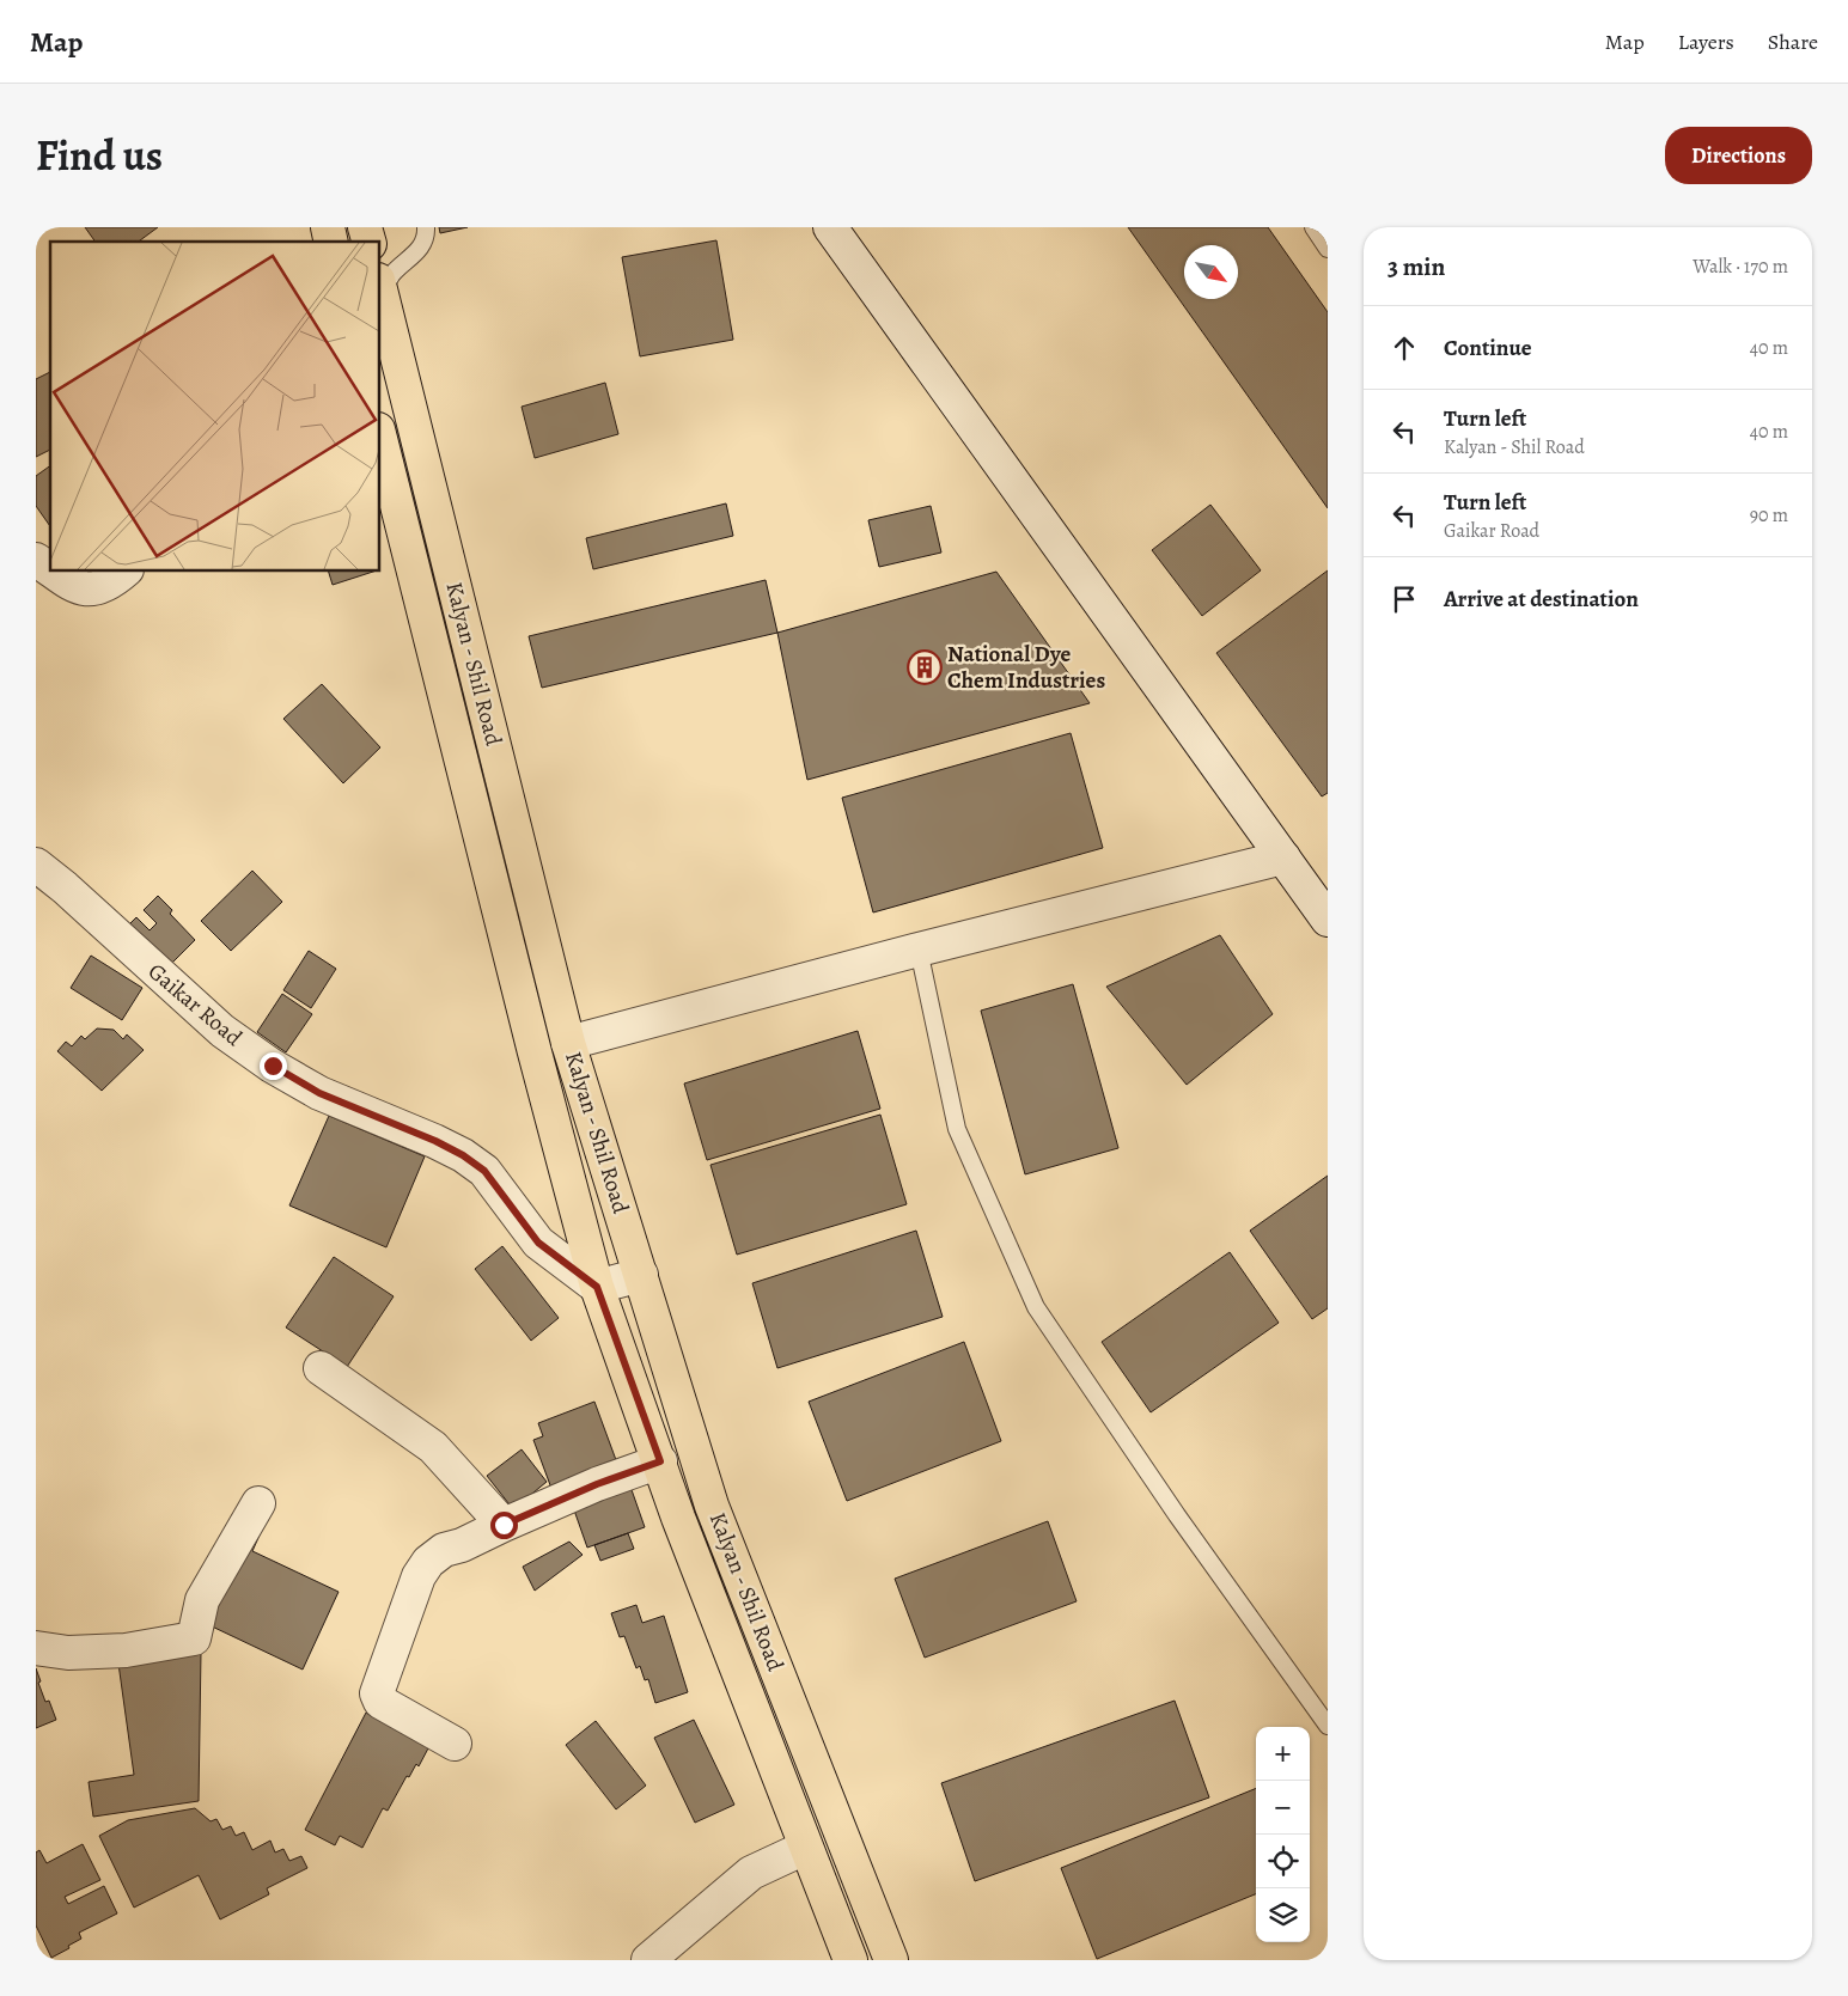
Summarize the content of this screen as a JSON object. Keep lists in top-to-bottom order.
{
  "streets": {
    "main road": ["Kalyan - Shil Road"],
    "street": ["Gaikar Road"]
  },
  "crossings": [
    ["Kalyan - Shil Road", "Gaikar Road"]
  ],
  "places": {
    "building": ["National Dye Chem Industries"]
  },
  "north": "bottom right",
  "page": {
    "header": "Map",
    "nav": ["Map", "Layers", "Share"],
    "title": "Find us",
    "buttons": "Directions",
    "heading": ["3 min", "Walk · 170 m"],
    "list": [
      ["Continue", "40 m"],
      ["Turn left", "Kalyan - Shil Road", "40 m"],
      ["Turn left", "Gaikar Road", "90 m"],
      "Arrive at destination"
    ],
    "map_buttons": ["+", "−"]
  }
}
